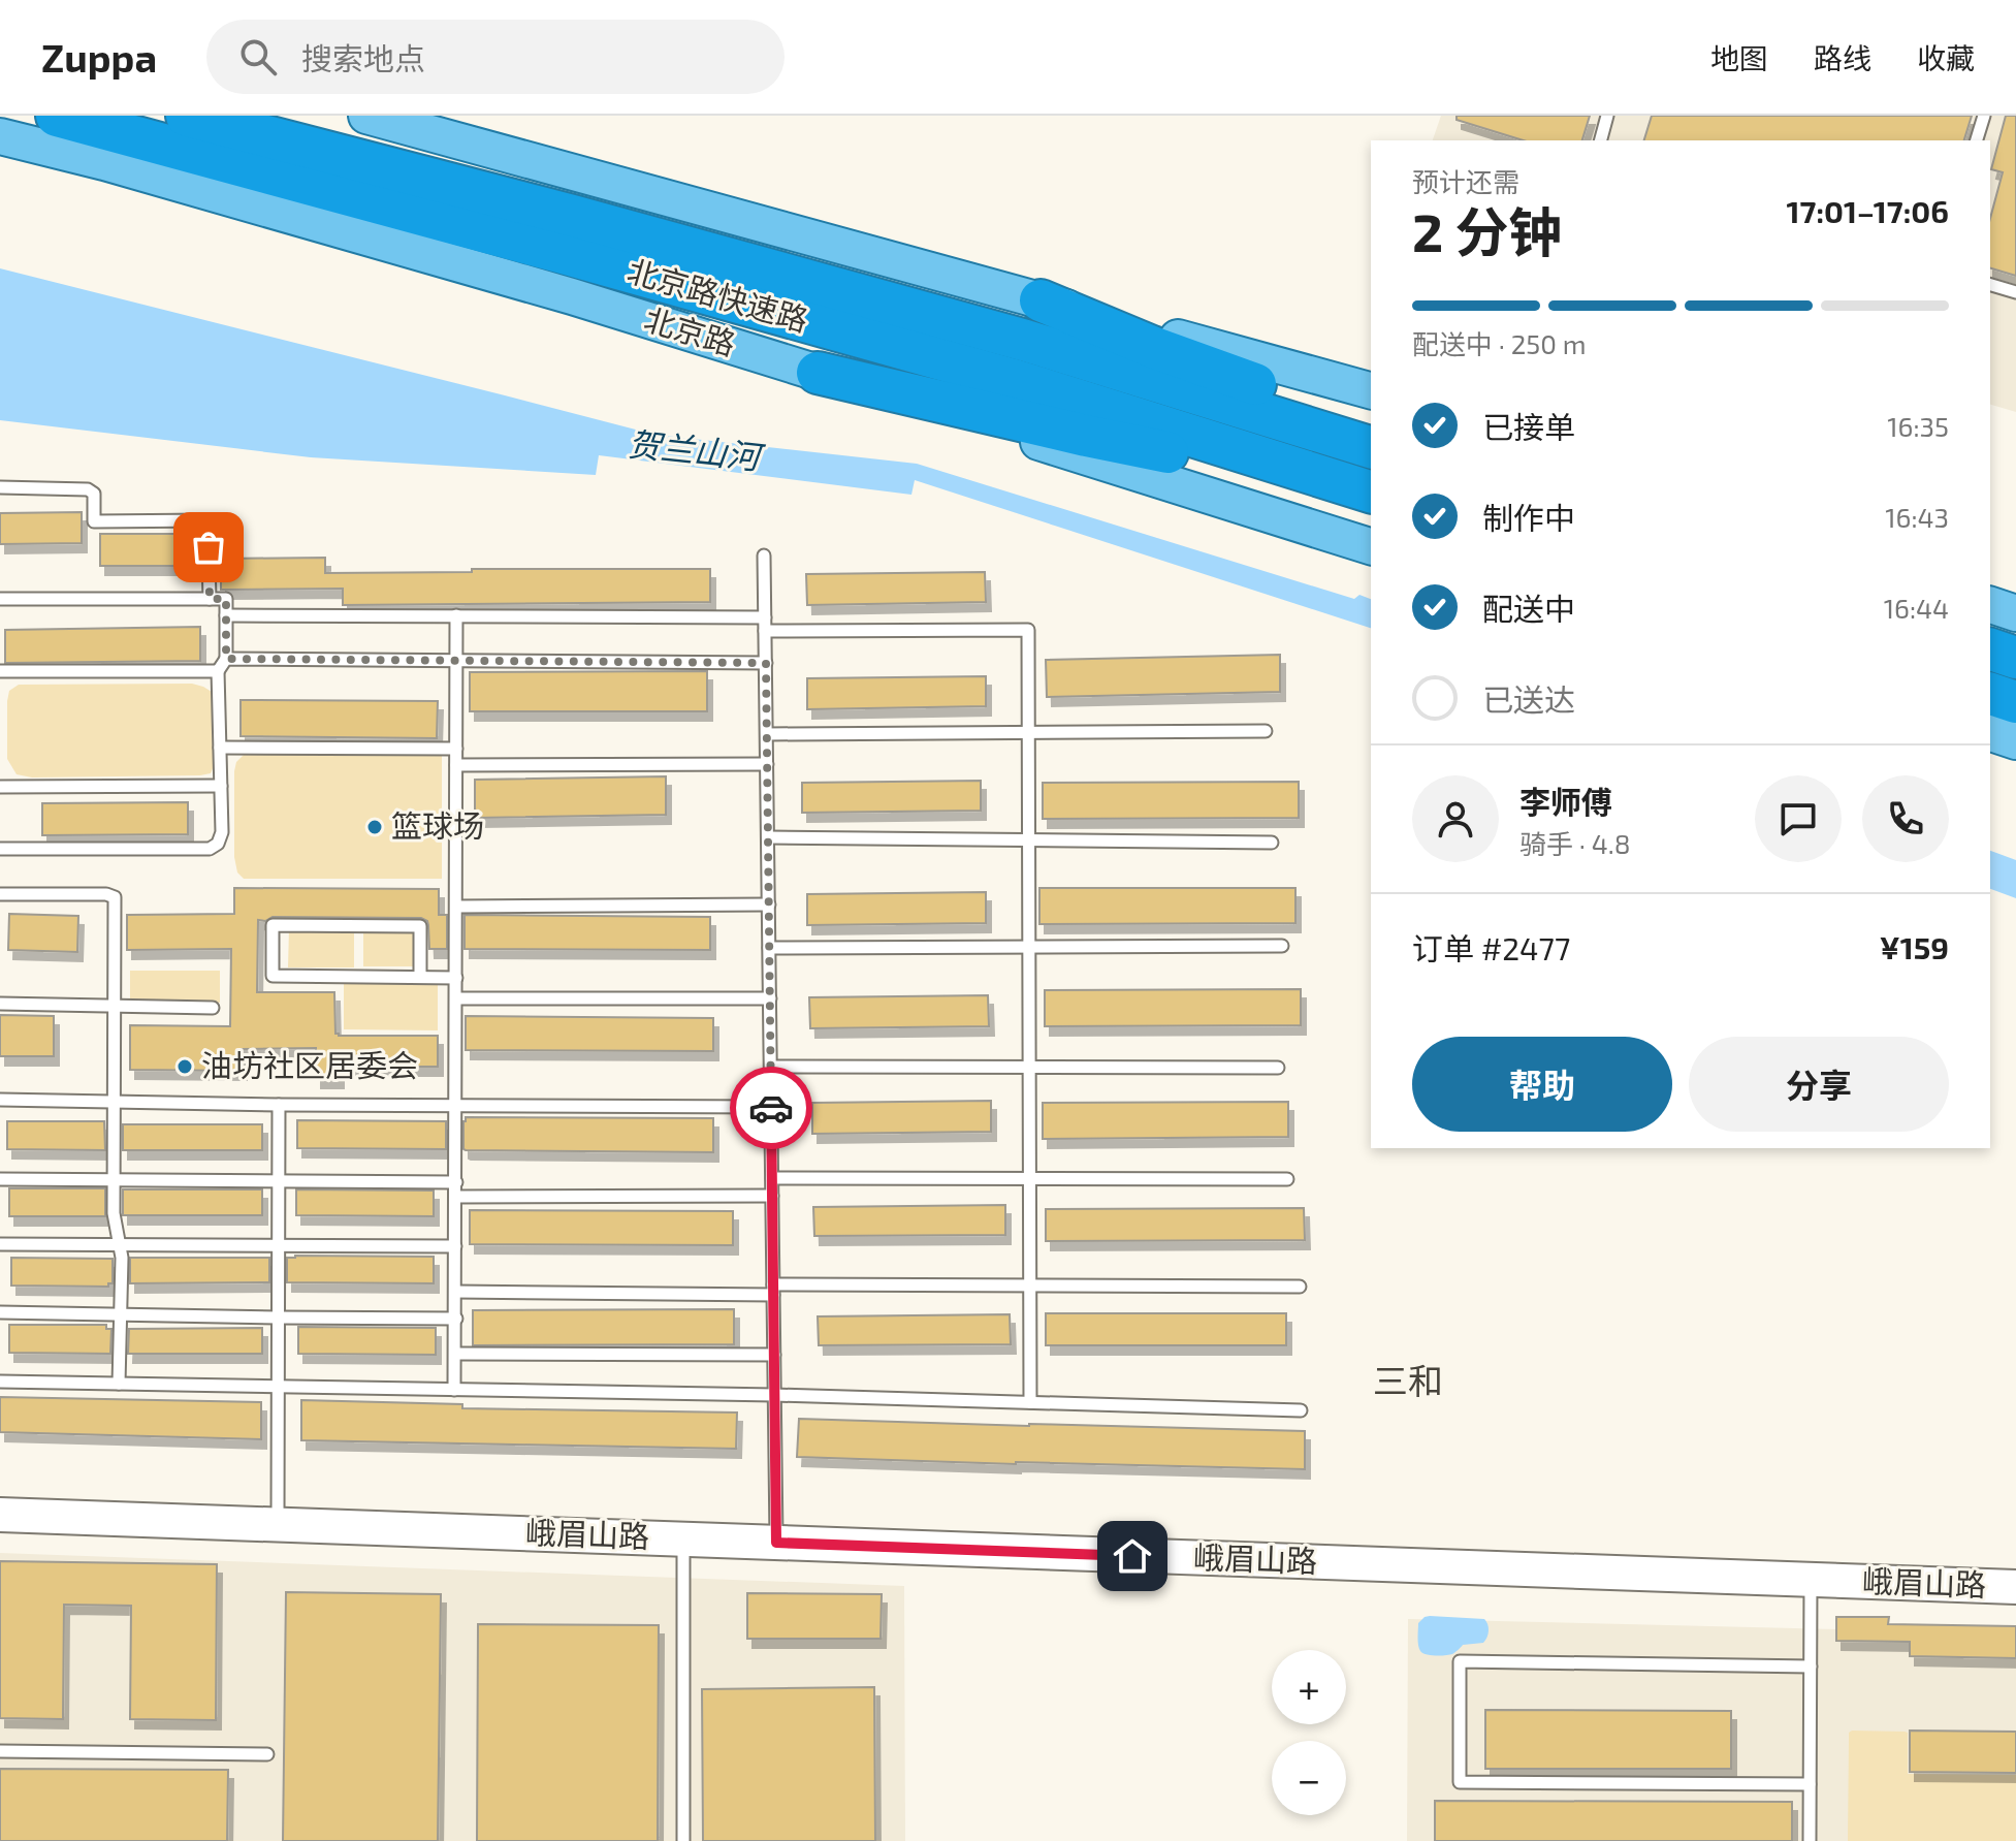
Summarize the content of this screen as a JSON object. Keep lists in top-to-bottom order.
{
  "streets": {
    "highway": ["北京路快速路"],
    "main road": ["北京路"],
    "street": ["峨眉山路"]
  },
  "districts": ["三和"],
  "water": ["贺兰山河"],
  "places": ["篮球场", "油坊社区居委会"],
  "page": {
    "header": "Zuppa",
    "search": "搜索地点",
    "nav": ["地图", "路线", "收藏"],
    "heading": ["2 分钟", "预计还需", "17:01–17:06"],
    "panel": [
      "李师傅",
      "骑手 · 4.8",
      "订单 #2477",
      "¥159"
    ],
    "bar": "配送中 · 250 m",
    "list": [
      ["已接单", "16:35"],
      ["制作中", "16:43"],
      ["配送中", "16:44"],
      "已送达"
    ],
    "buttons": ["帮助", "分享"],
    "map_buttons": ["+", "−"]
  }
}
